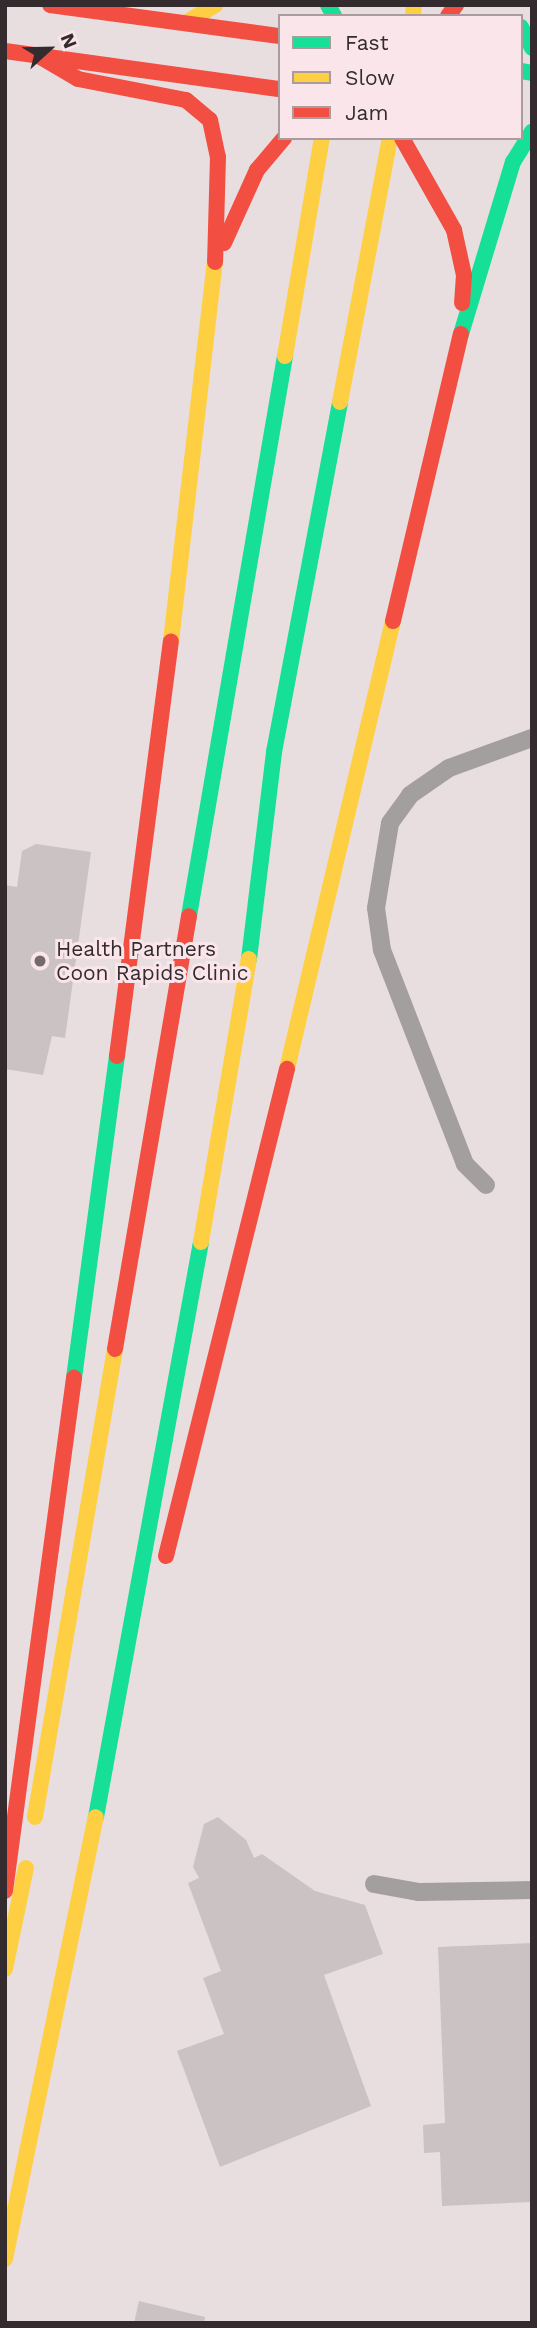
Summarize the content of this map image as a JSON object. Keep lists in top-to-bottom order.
{
  "places": ["Health Partners Coon Rapids Clinic"],
  "legend": ["Fast", "Slow", "Jam"],
  "north": "right"
}
